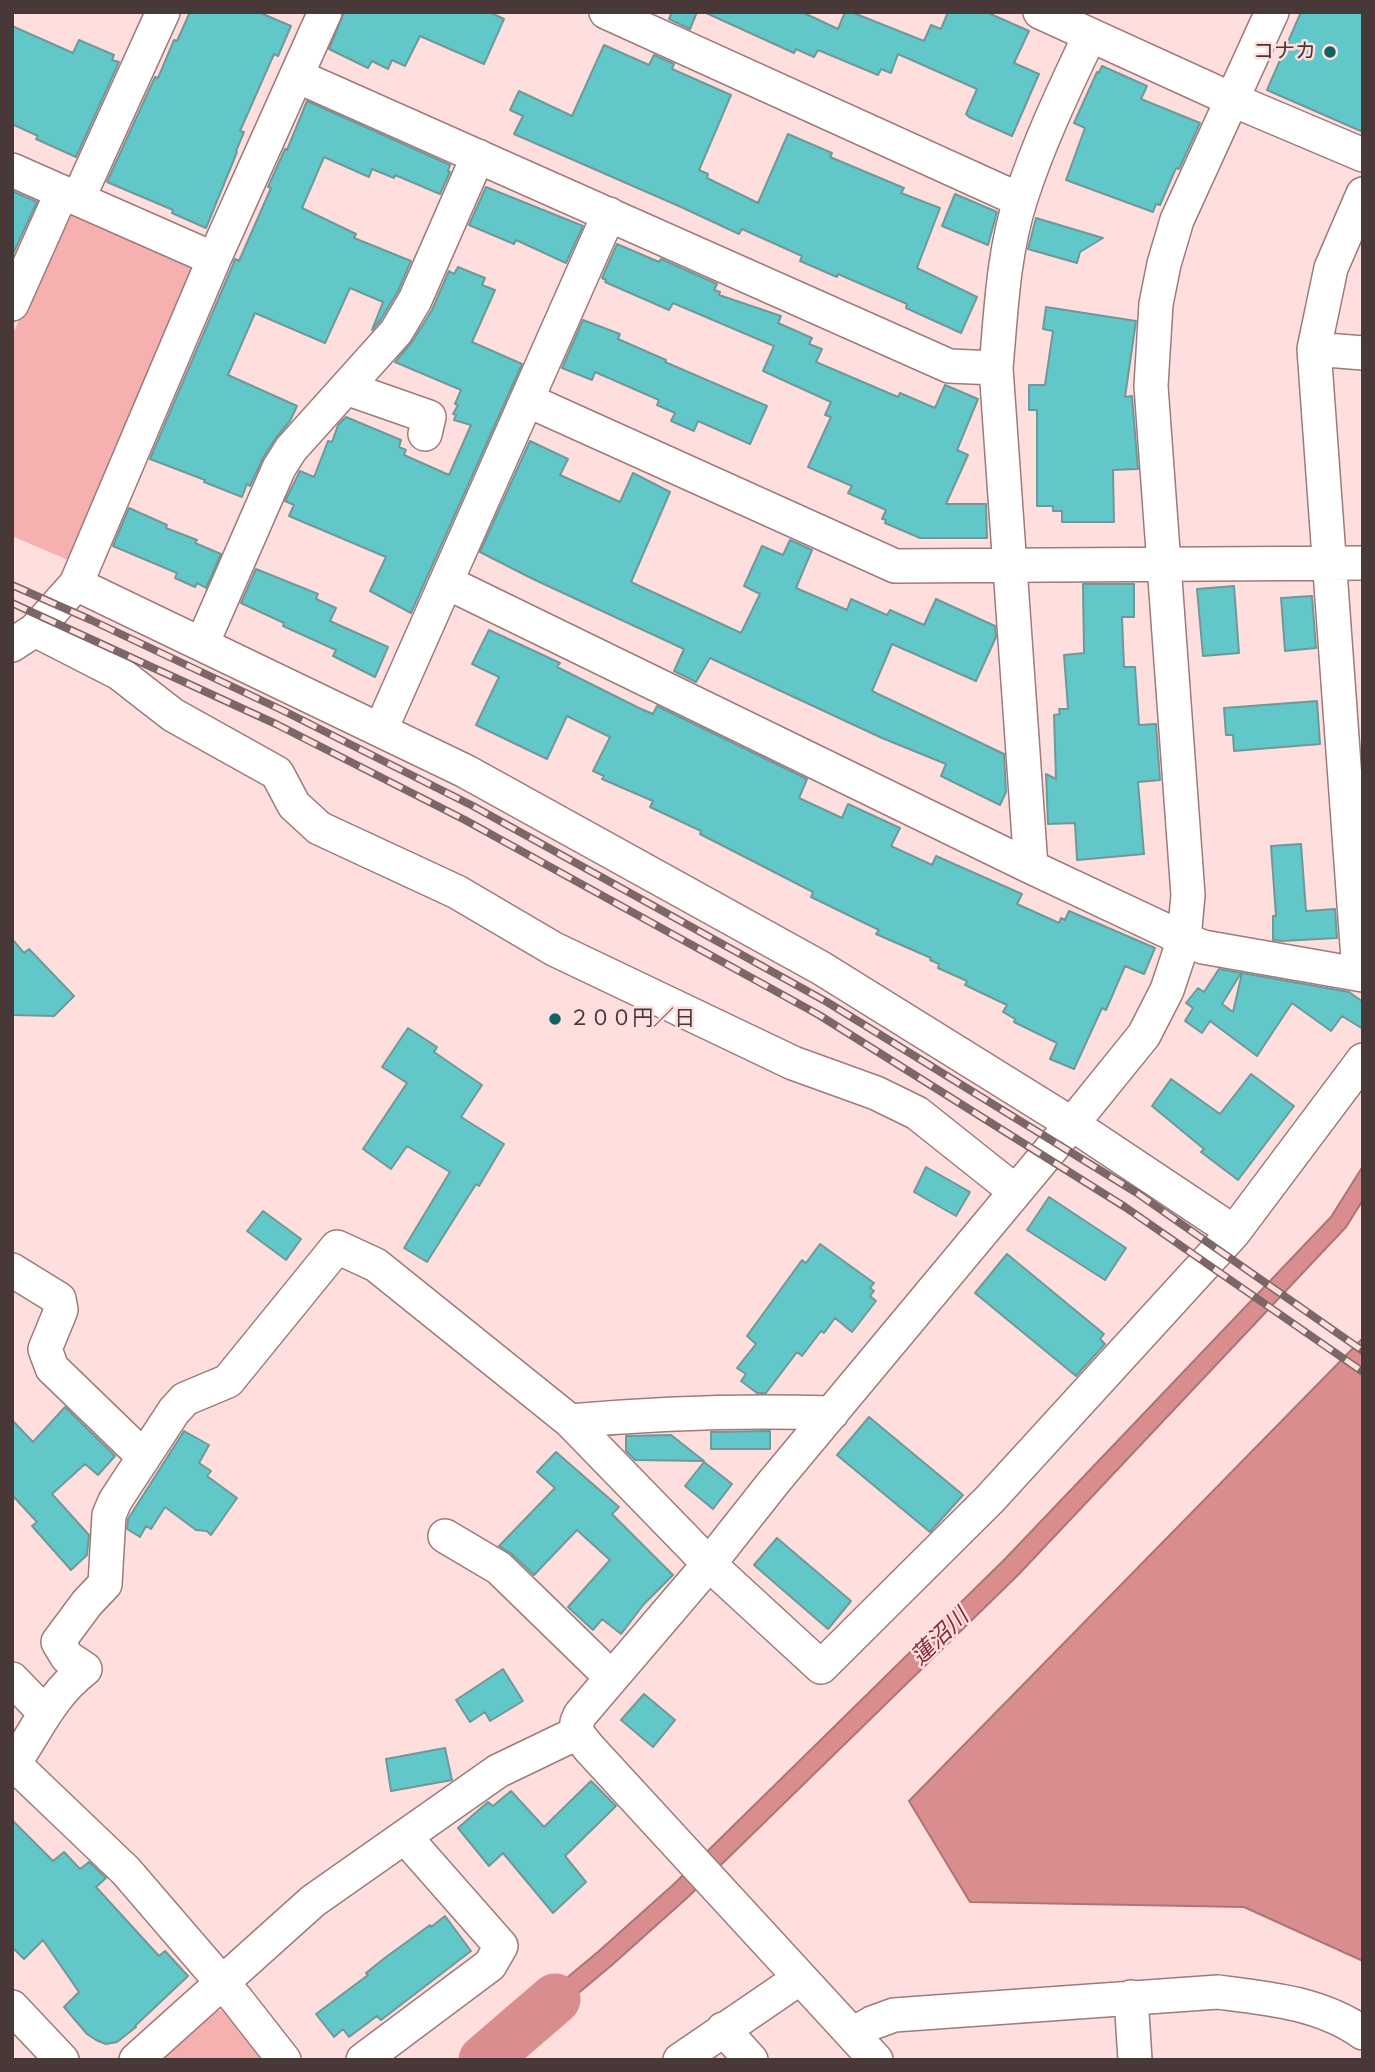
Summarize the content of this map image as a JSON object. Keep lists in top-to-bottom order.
{
  "water": ["蓮沼川"],
  "places": ["コナカ", "２００円／日"]
}
